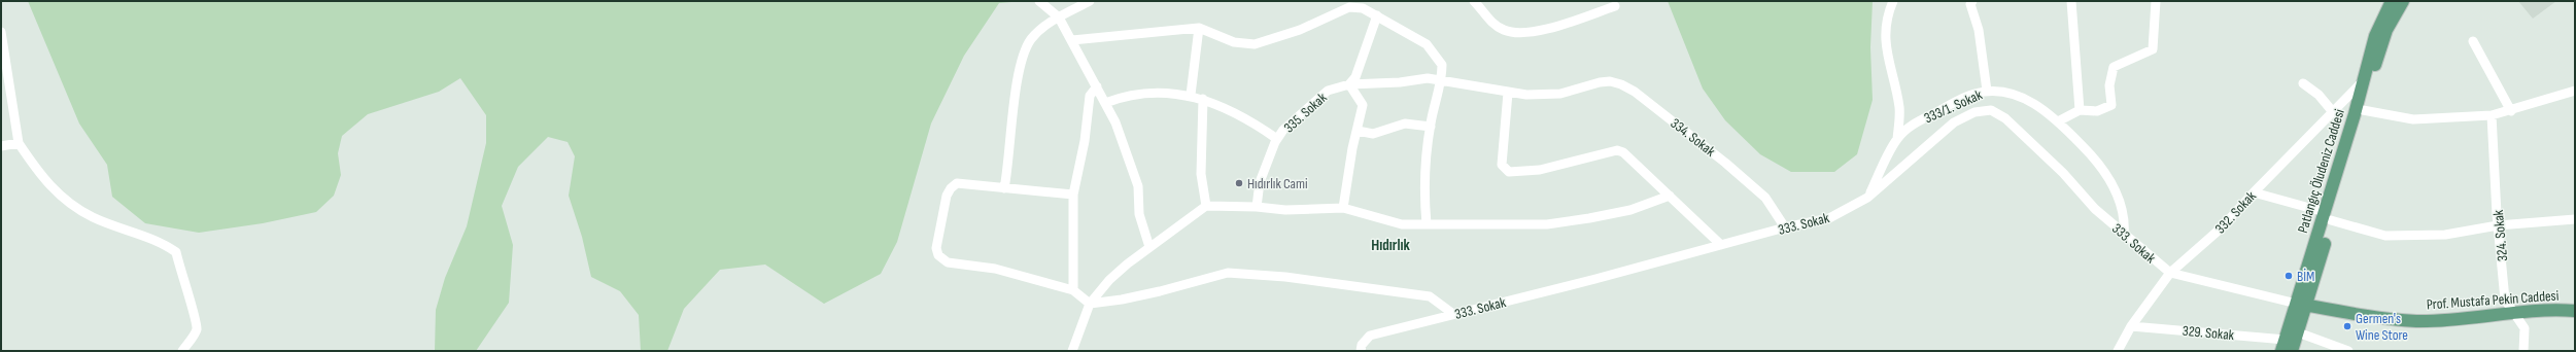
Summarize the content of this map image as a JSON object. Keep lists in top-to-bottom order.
{
  "streets": {
    "main road": ["Patlangıç Öludeniz Caddesi", "Prof. Mustafa Pekin Caddesi"],
    "street": [
      "333/1. Sokak",
      "335. Sokak",
      "334. Sokak",
      "332. Sokak",
      "333. Sokak",
      "324. Sokak",
      "329. Sokak"
    ]
  },
  "crossings": [
    ["333/1. Sokak", "333. Sokak"],
    ["335. Sokak", "334. Sokak"],
    ["334. Sokak", "333. Sokak"],
    ["Patlangıç Öludeniz Caddesi", "332. Sokak"],
    ["Patlangıç Öludeniz Caddesi", "Prof. Mustafa Pekin Caddesi"],
    ["Patlangıç Öludeniz Caddesi", "329. Sokak"],
    ["332. Sokak", "333. Sokak"],
    ["332. Sokak", "Prof. Mustafa Pekin Caddesi"],
    ["332. Sokak", "329. Sokak"],
    ["333. Sokak", "Prof. Mustafa Pekin Caddesi"],
    ["324. Sokak", "Prof. Mustafa Pekin Caddesi"]
  ],
  "districts": ["Hıdırlık"],
  "places": ["Hıdırlık Cami", "BİM", "Germen's Wine Store"]
}
